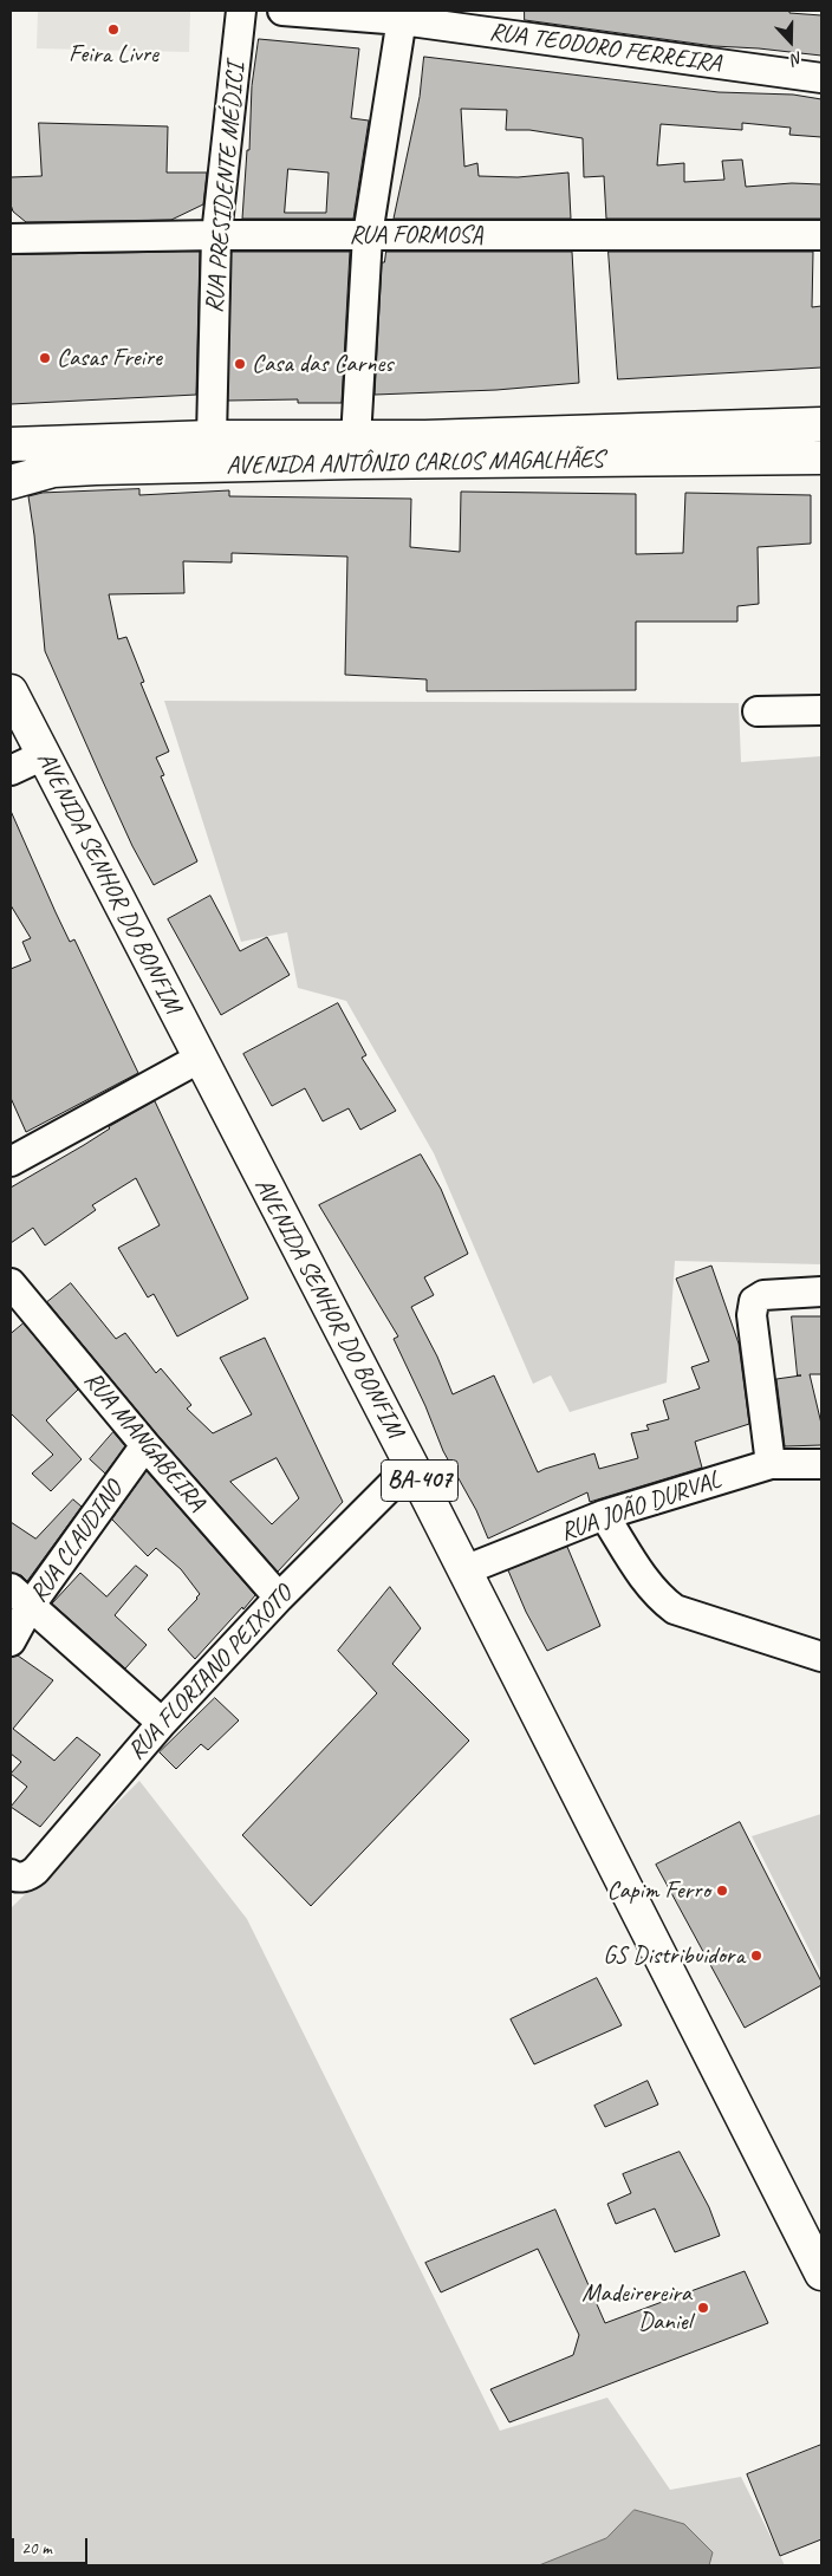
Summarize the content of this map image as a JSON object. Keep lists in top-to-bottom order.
{
  "streets": {
    "main road": ["AVENIDA ANTÔNIO CARLOS MAGALHÃES", "AVENIDA SENHOR DO BONFIM", "BA-407"],
    "street": [
      "RUA TEODORO FERREIRA",
      "RUA PRESIDENTE MÉDICI",
      "RUA FORMOSA",
      "RUA MANGABEIRA",
      "RUA JOÃO DURVAL",
      "RUA CLAUDINO",
      "RUA FLORIANO PEIXOTO"
    ]
  },
  "crossings": [
    ["RUA PRESIDENTE MÉDICI", "RUA FORMOSA"],
    ["RUA PRESIDENTE MÉDICI", "AVENIDA ANTÔNIO CARLOS MAGALHÃES"],
    ["AVENIDA SENHOR DO BONFIM", "RUA JOÃO DURVAL"],
    ["AVENIDA SENHOR DO BONFIM", "RUA FLORIANO PEIXOTO"],
    ["RUA MANGABEIRA", "RUA CLAUDINO"],
    ["RUA MANGABEIRA", "RUA FLORIANO PEIXOTO"]
  ],
  "places": [
    "Feira Livre",
    "Casas Freire",
    "Casa das Carnes",
    "Capim Ferro",
    "GS Distribuidora",
    "Madeirereira Daniel"
  ],
  "scale_bar": "20 m",
  "north": "bottom"
}
